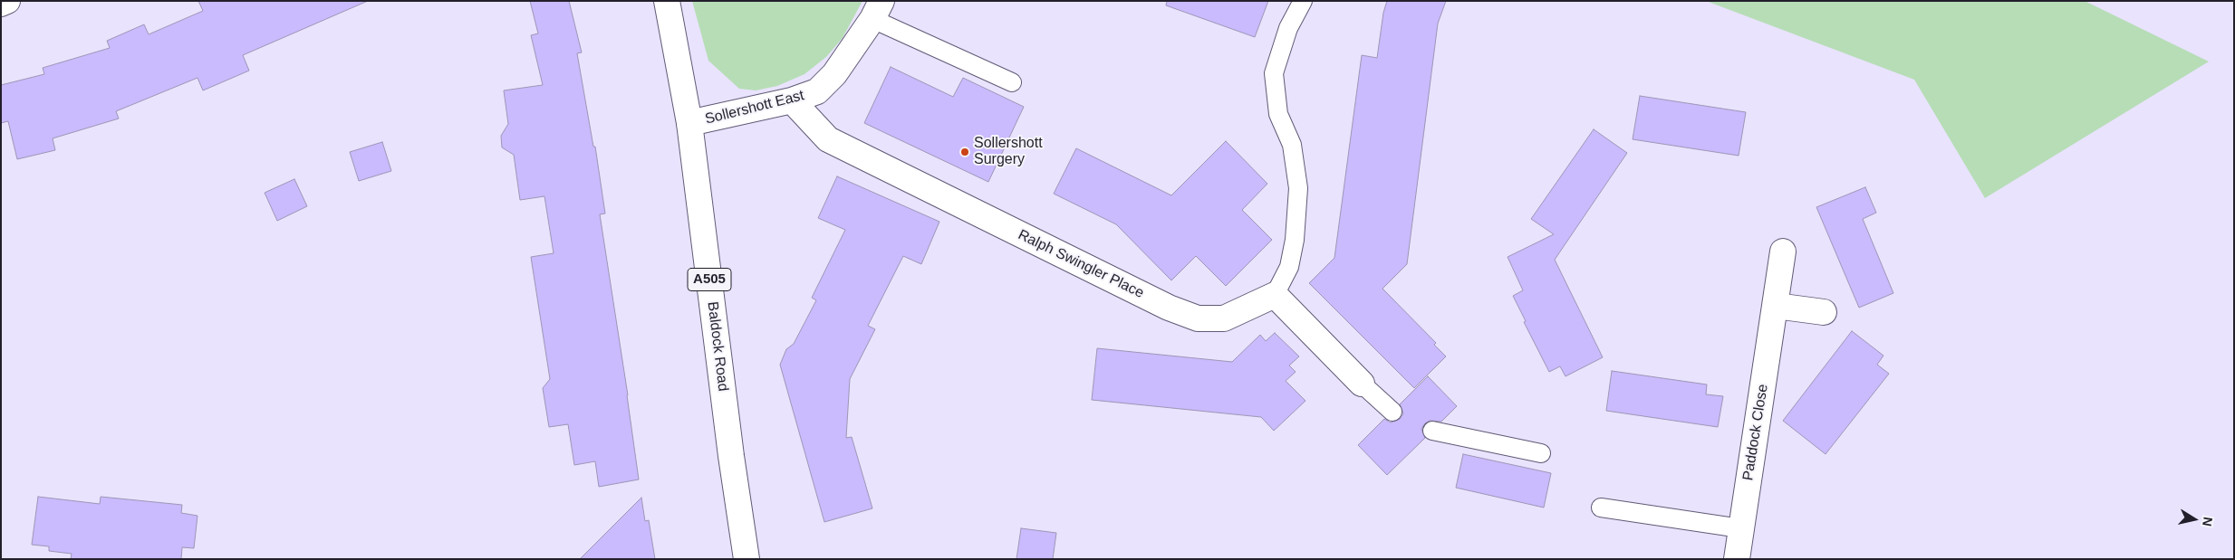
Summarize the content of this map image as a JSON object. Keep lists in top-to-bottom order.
{
  "streets": {
    "street": [
      "Sollershott East",
      "Ralph Swingler Place",
      "A505",
      "Baldock Road",
      "Paddock Close"
    ]
  },
  "crossings": [
    ["Sollershott East", "Ralph Swingler Place"],
    ["Sollershott East", "Baldock Road"]
  ],
  "places": ["Sollershott Surgery"],
  "north": "right"
}
